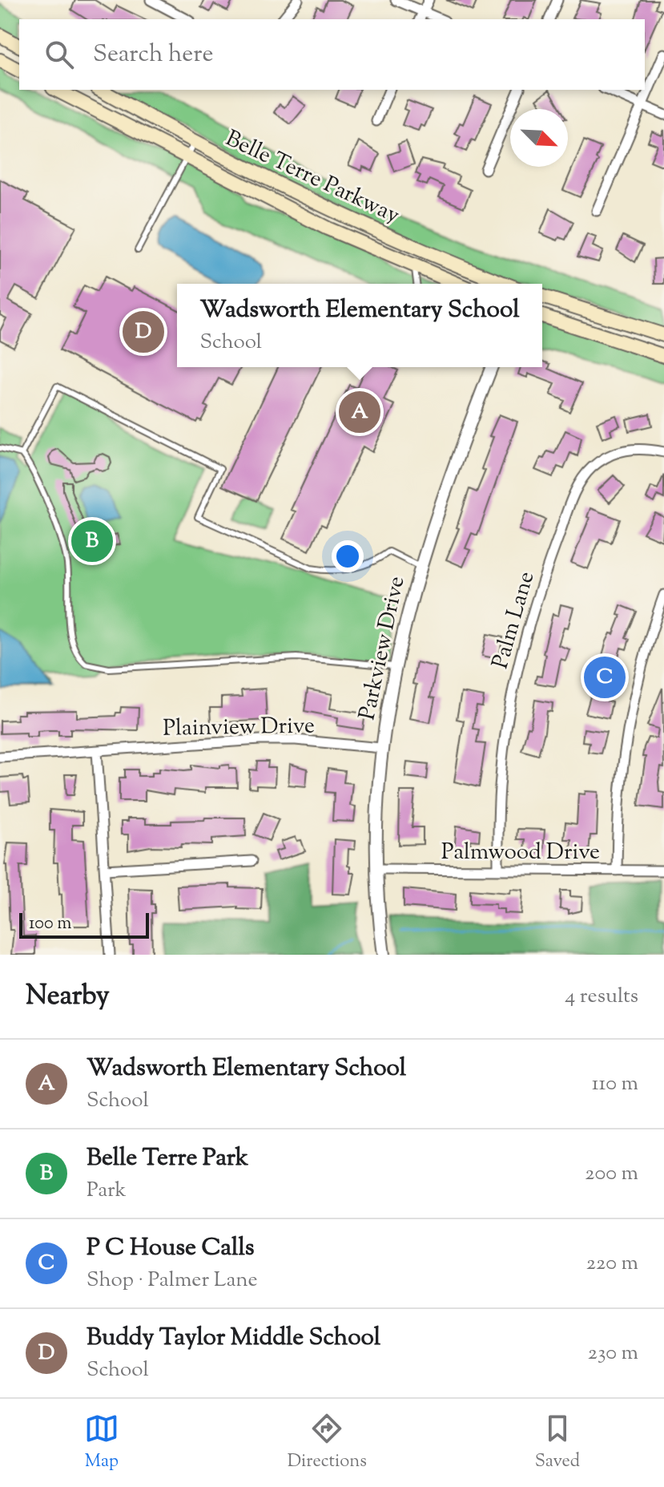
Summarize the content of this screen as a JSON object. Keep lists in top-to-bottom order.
{
  "streets": {
    "main road": ["Belle Terre Parkway"],
    "street": [
      "Palm Lane",
      "Parkview Drive",
      "Plainview Drive",
      "Palmwood Drive"
    ]
  },
  "crossings": [
    ["Palm Lane", "Palmwood Drive"],
    ["Parkview Drive", "Plainview Drive"],
    ["Parkview Drive", "Palmwood Drive"]
  ],
  "scale_bar": "100 m",
  "north": "bottom right",
  "page": {
    "search": "Search here",
    "popup": ["Wadsworth Elementary School", "School"],
    "pins": [
      "D",
      "A",
      "B",
      "C"
    ],
    "scale": "100 m",
    "heading": ["Nearby", "4 results"],
    "list": [
      {
        "mark": "A",
        "name": "Wadsworth Elementary School",
        "note": "School",
        "value": "110 m"
      },
      {
        "mark": "B",
        "name": "Belle Terre Park",
        "note": "Park",
        "value": "200 m"
      },
      {
        "mark": "C",
        "name": "P C House Calls",
        "note": "Shop · Palmer Lane",
        "value": "220 m"
      },
      {
        "mark": "D",
        "name": "Buddy Taylor Middle School",
        "note": "School",
        "value": "230 m"
      }
    ],
    "nav": ["Map", "Directions", "Saved"]
  }
}
